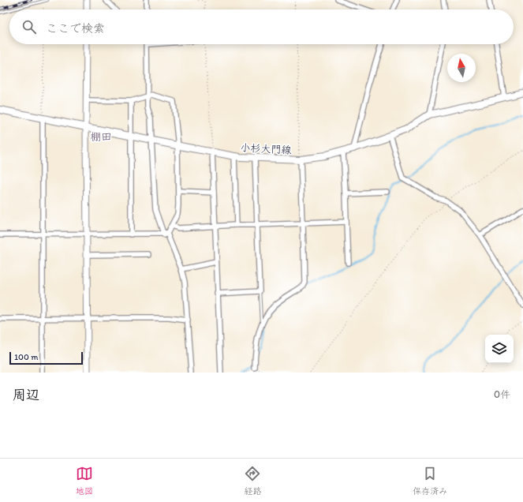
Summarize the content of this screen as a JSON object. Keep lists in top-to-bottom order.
{
  "streets": {
    "main road": ["小杉大門線"]
  },
  "districts": ["棚田"],
  "scale_bar": "100 m",
  "north": "top",
  "page": {
    "search": "ここで検索",
    "scale": "100 m",
    "heading": ["周辺", "0件"],
    "nav": ["地図", "経路", "保存済み"]
  }
}
